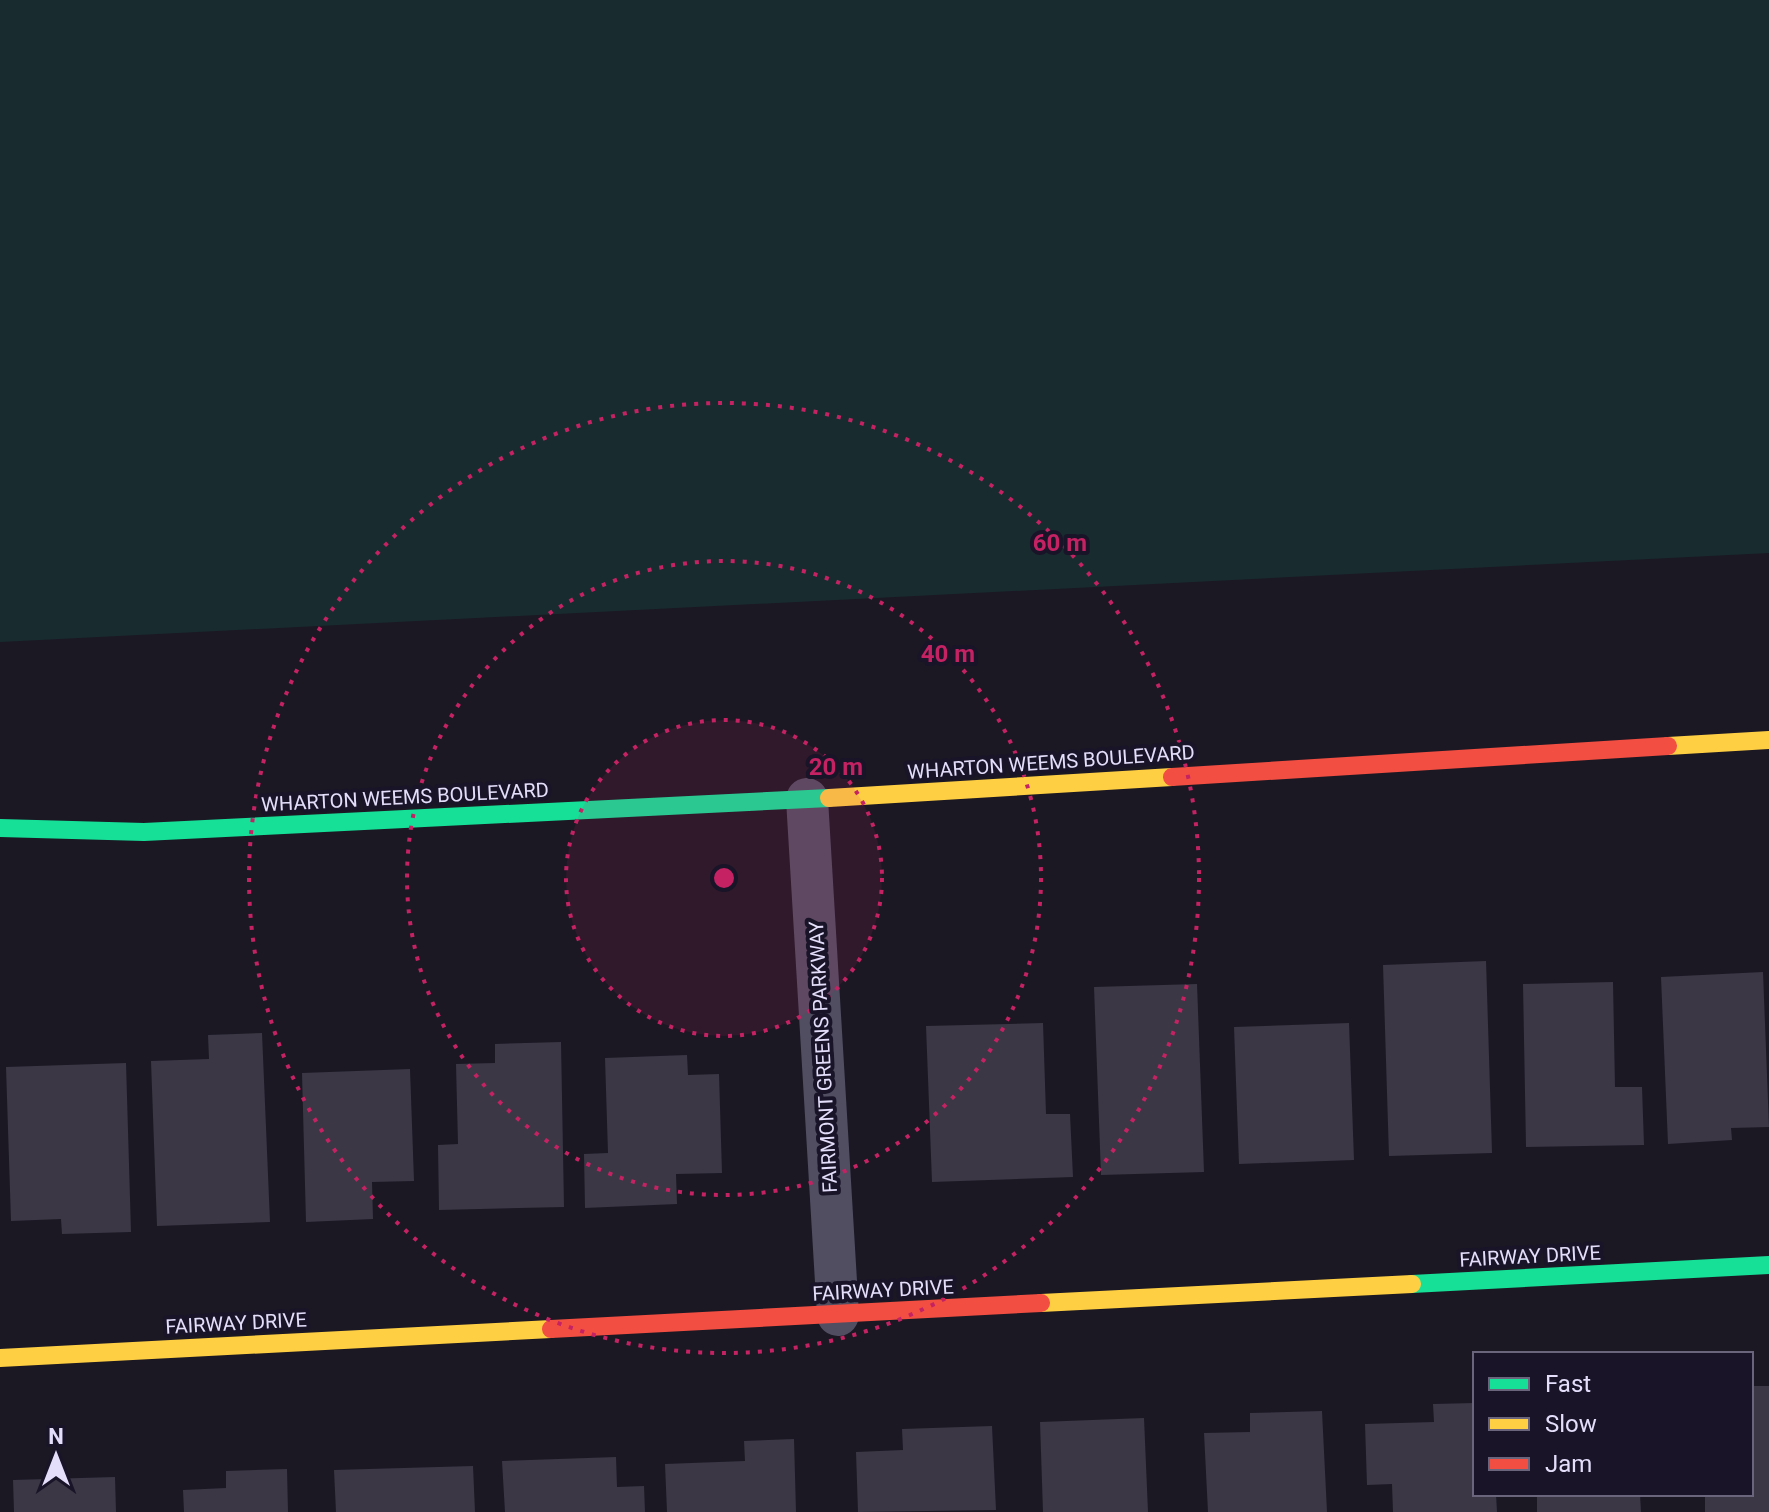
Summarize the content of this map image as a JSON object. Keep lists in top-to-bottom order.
{
  "streets": {
    "main road": ["WHARTON WEEMS BOULEVARD", "FAIRWAY DRIVE"],
    "street": ["FAIRMONT GREENS PARKWAY"]
  },
  "crossings": [
    ["WHARTON WEEMS BOULEVARD", "FAIRMONT GREENS PARKWAY"],
    ["FAIRMONT GREENS PARKWAY", "FAIRWAY DRIVE"]
  ],
  "legend": ["Fast", "Slow", "Jam"],
  "north": "top",
  "rings": ["60 m", "40 m", "20 m"]
}
